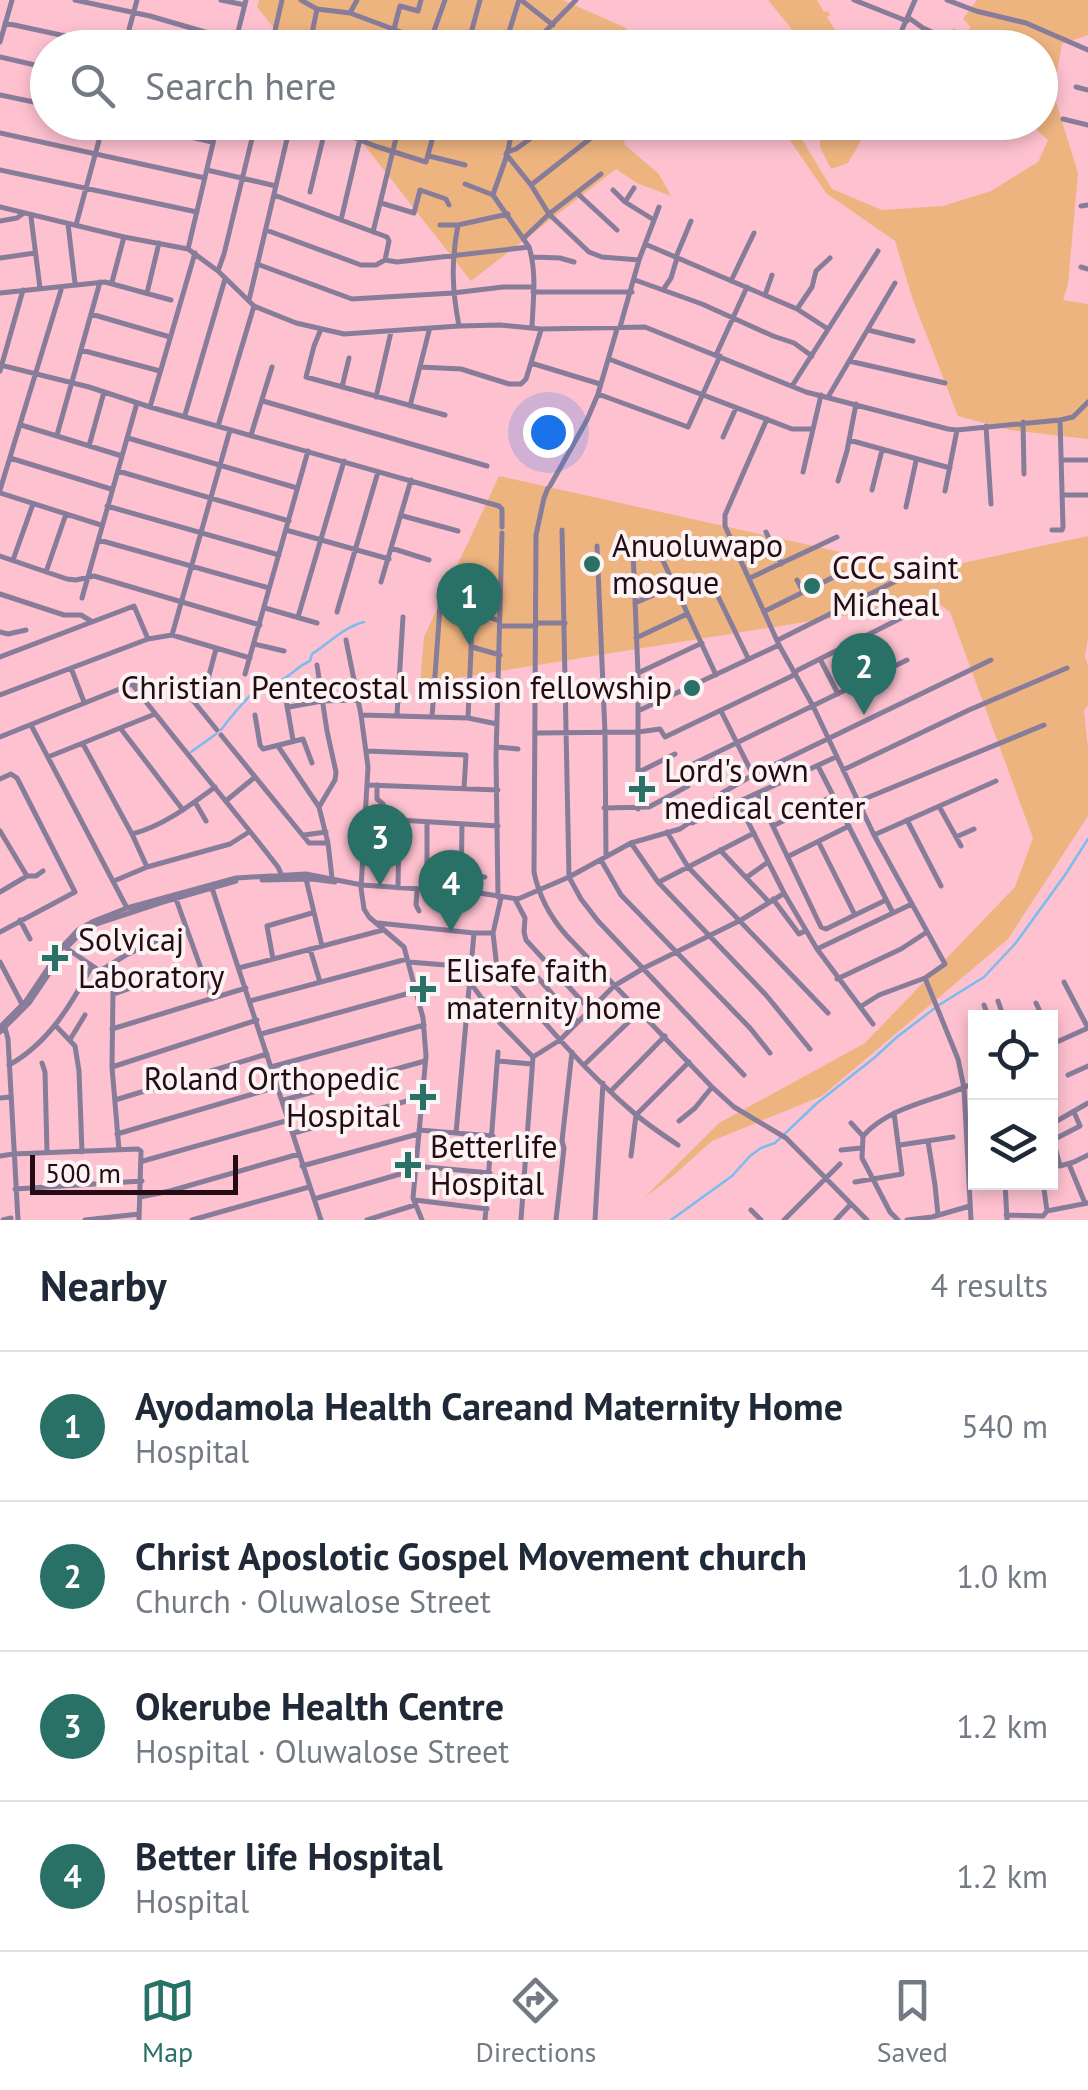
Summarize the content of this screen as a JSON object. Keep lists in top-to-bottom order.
{
  "places": {
    "other": ["Anuoluwapo mosque", "CCC saint Micheal", "Christian Pentecostal mission fellowship"],
    "health": [
      "Lord's own medical center",
      "Solvicaj Laboratory",
      "Elisafe faith maternity home",
      "Roland Orthopedic Hospital",
      "Betterlife Hospital"
    ]
  },
  "scale_bar": "500 m",
  "page": {
    "search": "Search here",
    "pins": [
      "1",
      "2",
      "3",
      "4"
    ],
    "scale": "500 m",
    "heading": ["Nearby", "4 results"],
    "list": [
      {
        "mark": "1",
        "name": "Ayodamola Health Careand Maternity Home",
        "note": "Hospital",
        "value": "540 m"
      },
      {
        "mark": "2",
        "name": "Christ Aposlotic Gospel Movement church",
        "note": "Church · Oluwalose Street",
        "value": "1.0 km"
      },
      {
        "mark": "3",
        "name": "Okerube Health Centre",
        "note": "Hospital · Oluwalose Street",
        "value": "1.2 km"
      },
      {
        "mark": "4",
        "name": "Better life Hospital",
        "note": "Hospital",
        "value": "1.2 km"
      }
    ],
    "nav": ["Map", "Directions", "Saved"]
  }
}
